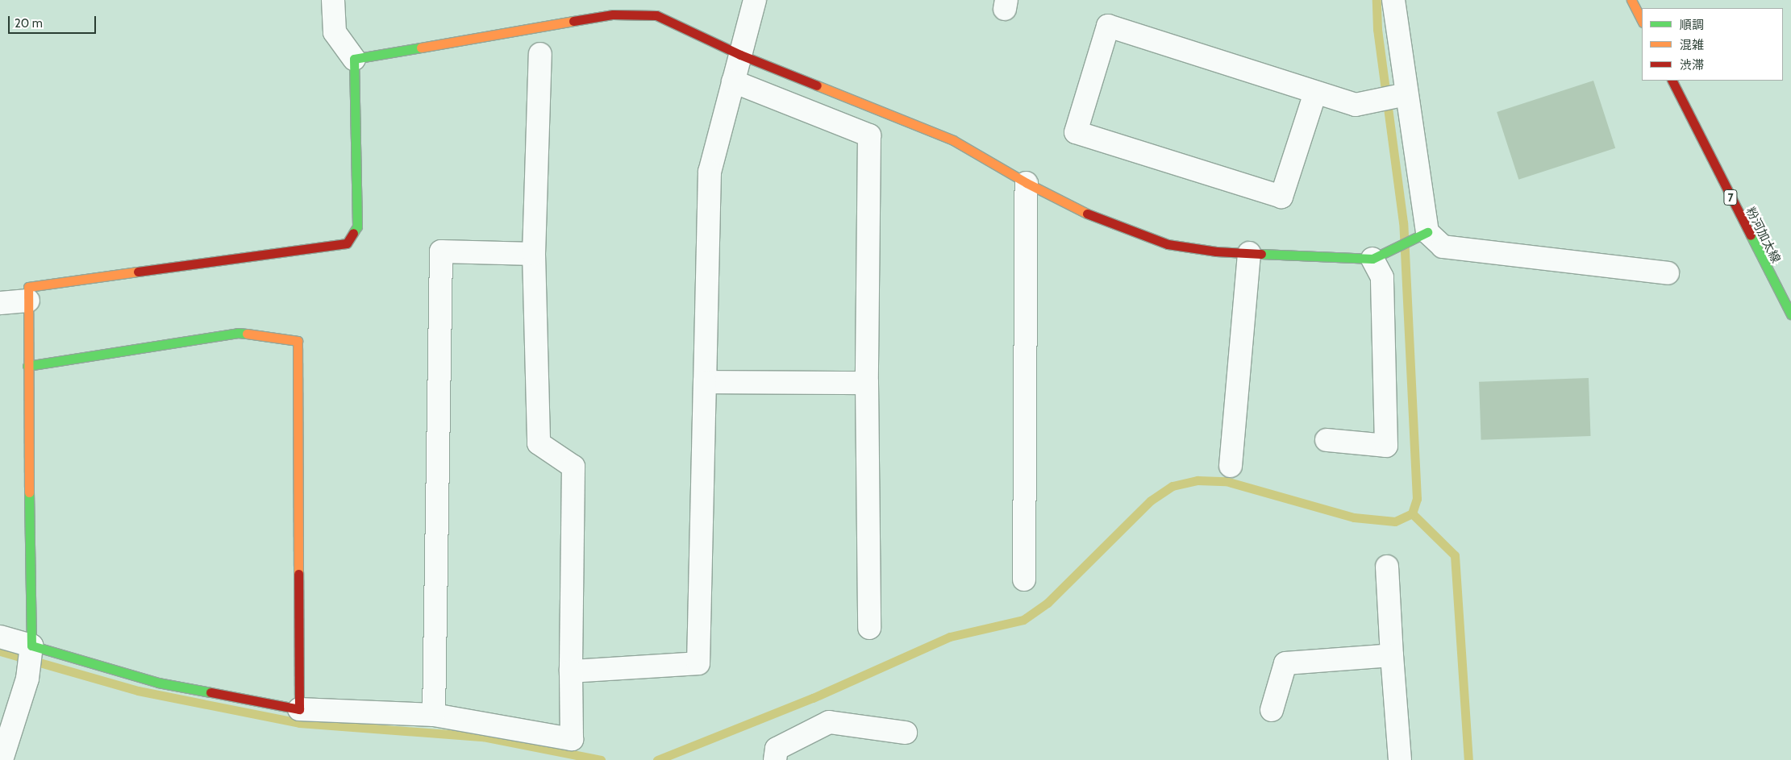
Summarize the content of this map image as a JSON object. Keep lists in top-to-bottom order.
{
  "streets": {
    "street": ["7", "粉河加太線"]
  },
  "legend": ["順調", "混雑", "渋滞"],
  "scale_bar": "20 m"
}
